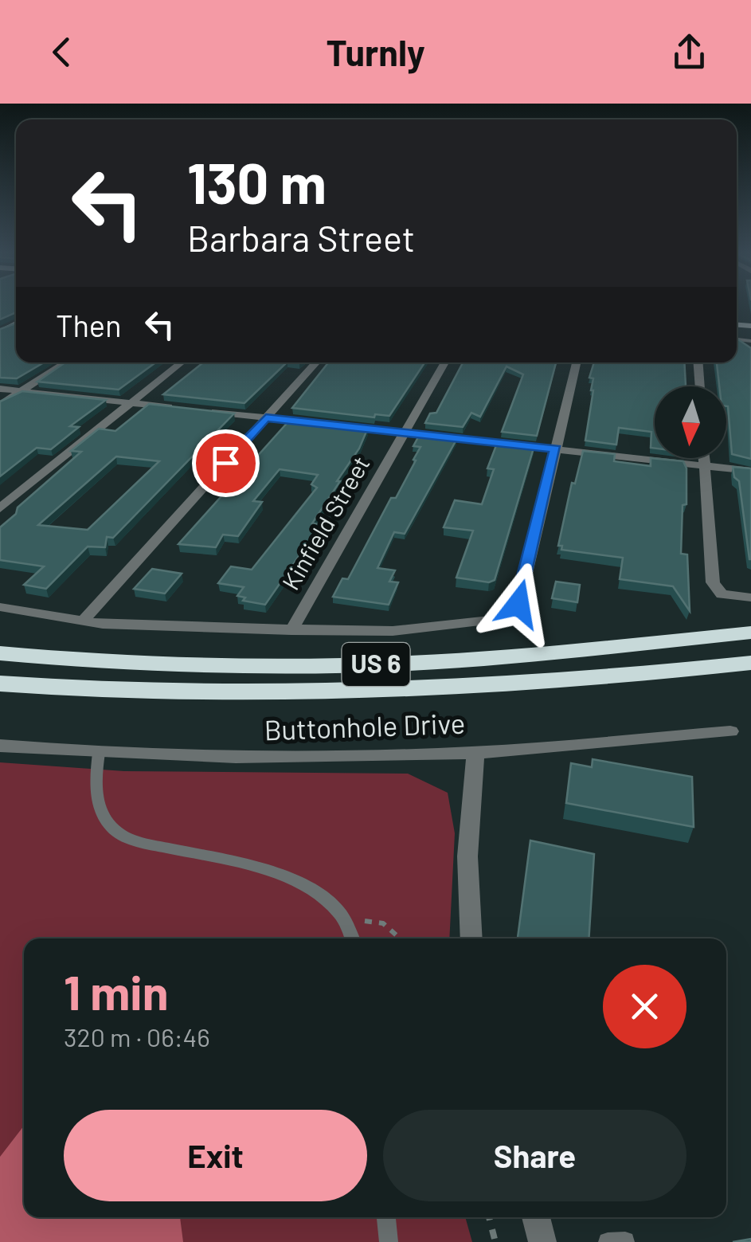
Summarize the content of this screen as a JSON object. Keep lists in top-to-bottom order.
{
  "streets": {
    "highway": ["US 6"],
    "street": ["Kinfield Street", "Buttonhole Drive"]
  },
  "north": "bottom",
  "page": {
    "header": "Turnly",
    "turn": ["130 m", "Barbara Street"],
    "then": "Then",
    "heading": ["1 min", "320 m · 06:46"],
    "buttons": ["Exit", "Share"]
  }
}
